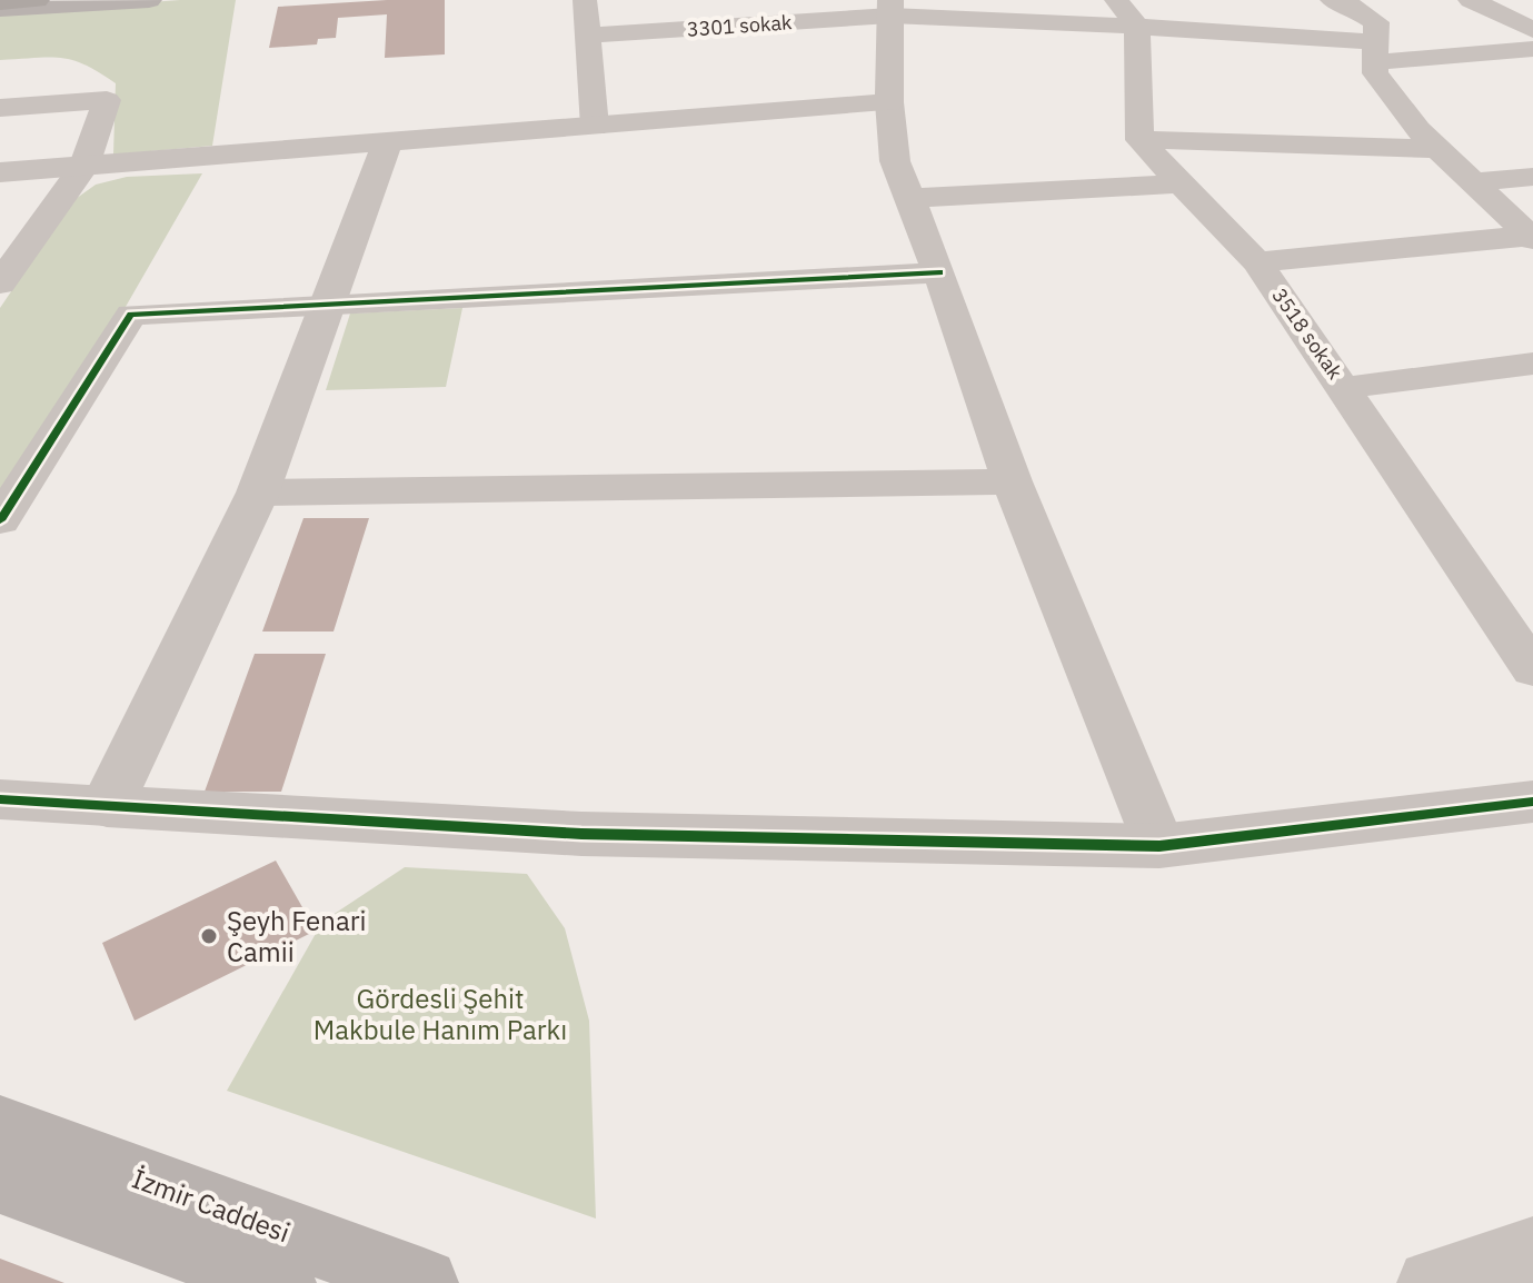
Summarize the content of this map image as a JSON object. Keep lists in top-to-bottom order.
{
  "streets": {
    "main road": ["İzmir Caddesi"],
    "street": ["3301 sokak", "3518 sokak"]
  },
  "parks": ["Gördesli Şehit Makbule Hanım Parkı"],
  "places": ["Şeyh Fenari Camii"]
}
